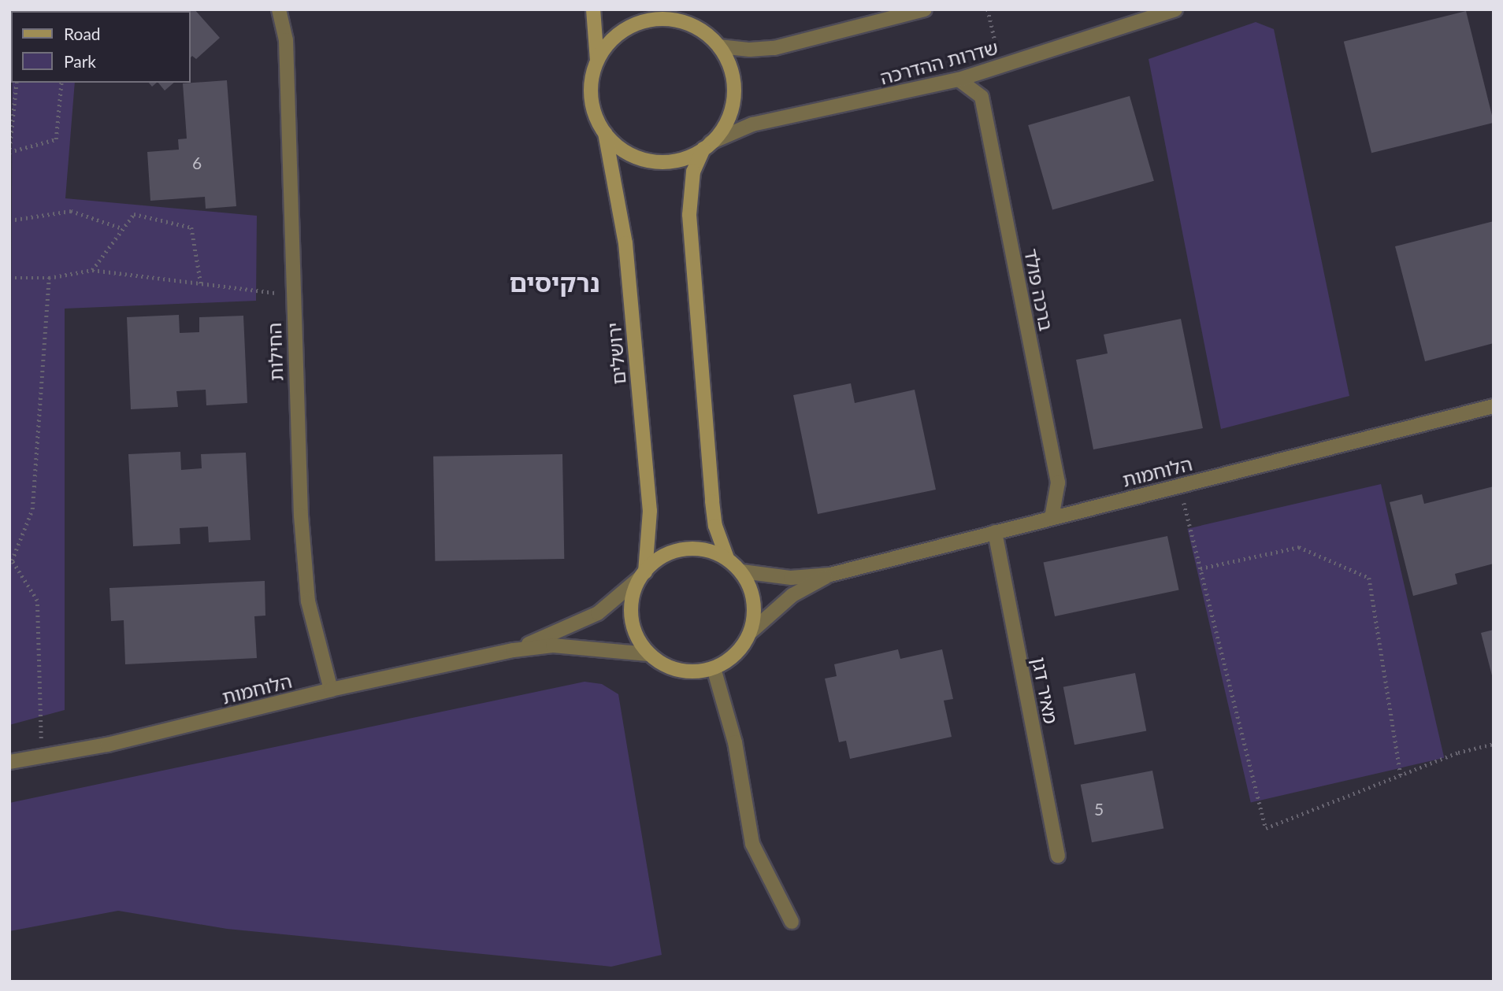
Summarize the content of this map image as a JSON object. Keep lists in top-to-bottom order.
{
  "streets": {
    "street": [
      "שדרות ההדרכה",
      "ברכה פולד",
      "החילות",
      "ירושלים",
      "הלוחמות",
      "מאיר דגן"
    ]
  },
  "crossings": [
    ["שדרות ההדרכה", "ברכה פולד"],
    ["שדרות ההדרכה", "ירושלים"],
    ["ברכה פולד", "הלוחמות"],
    ["החילות", "הלוחמות"],
    ["ירושלים", "הלוחמות"],
    ["הלוחמות", "מאיר דגן"]
  ],
  "districts": ["נרקיסים"],
  "house_numbers": ["6", "5"],
  "legend": ["Road", "Park"]
}
